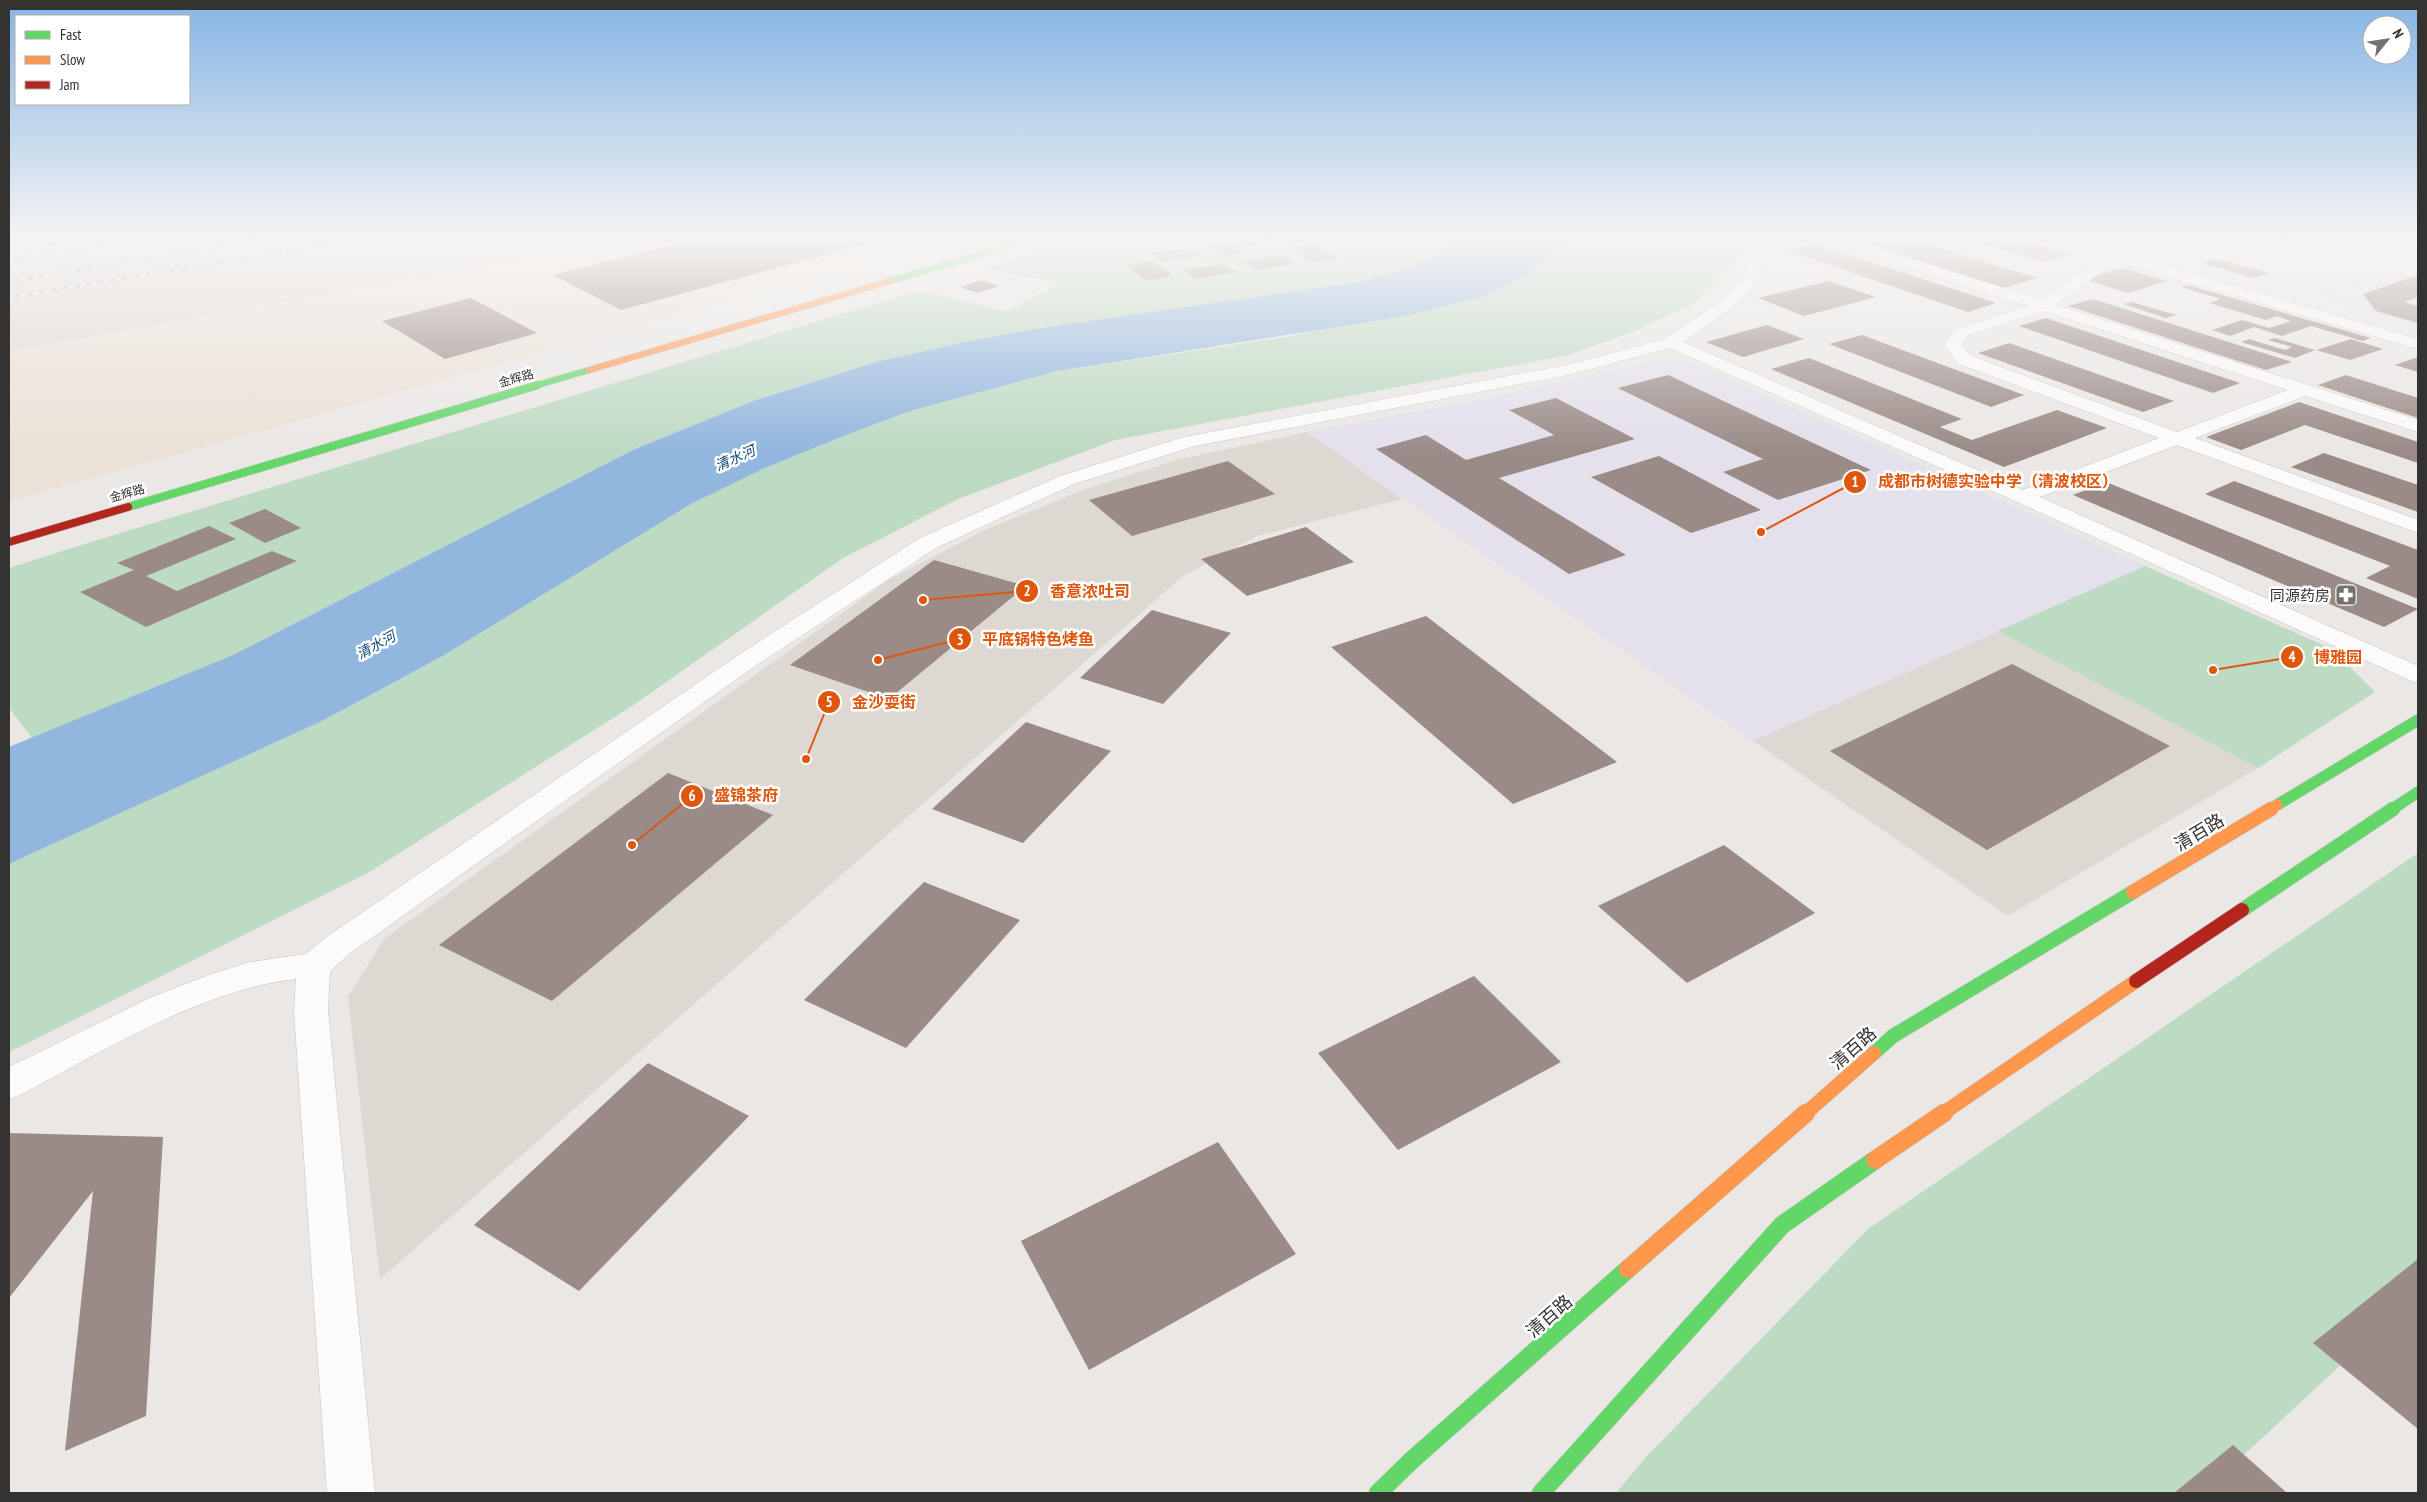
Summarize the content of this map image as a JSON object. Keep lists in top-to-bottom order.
{
  "streets": {
    "street": ["金辉路", "清百路"]
  },
  "water": ["清水河"],
  "places": {
    "other": [
      "成都市树德实验中学（清波校区）",
      "香意浓吐司",
      "平底锅特色烤鱼",
      "博雅园",
      "金沙耍街",
      "盛锦茶府"
    ],
    "pharmacy": ["同源药房"]
  },
  "legend": ["Fast", "Slow", "Jam"],
  "north": "top right"
}
